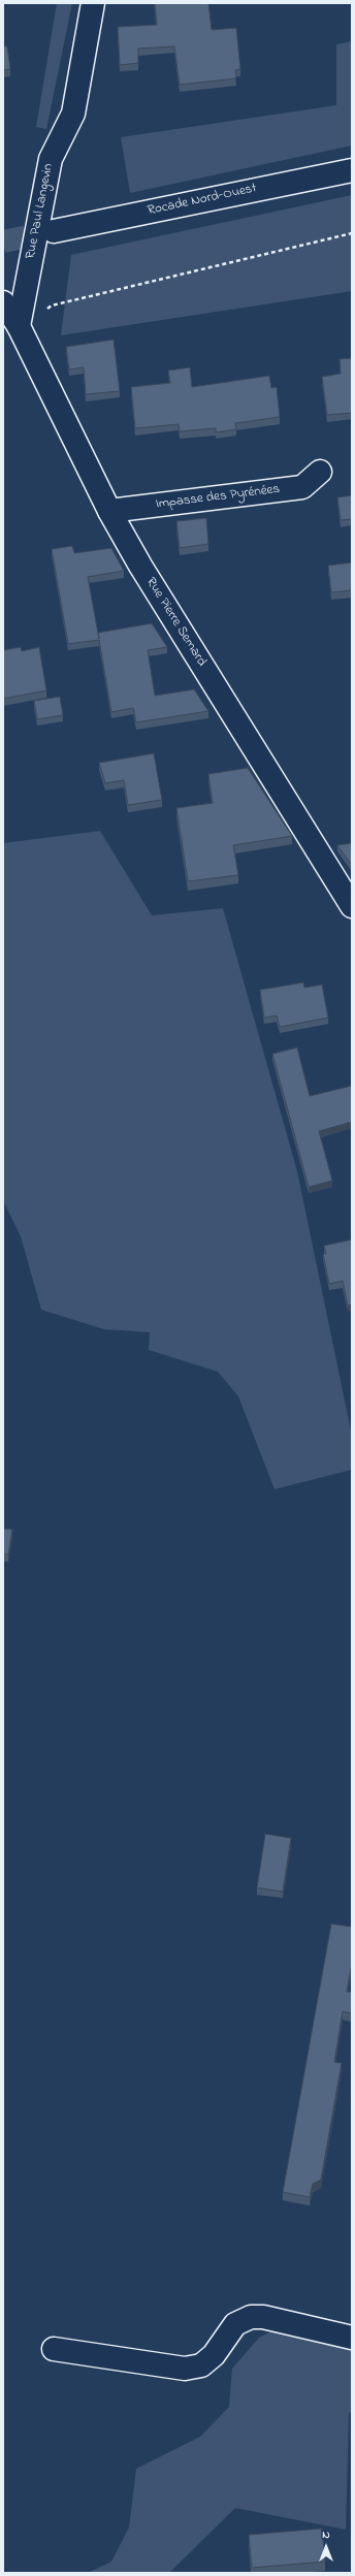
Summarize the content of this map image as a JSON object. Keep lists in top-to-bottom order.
{
  "streets": {
    "main road": [
      "Rocade Nord-Ouest",
      "Rue Paul Langevin",
      "Impasse des Pyrénées",
      "Rue Pierre Semard"
    ]
  },
  "crossings": [
    ["Rue Paul Langevin", "Rue Pierre Semard"],
    ["Impasse des Pyrénées", "Rue Pierre Semard"]
  ],
  "north": "top"
}
